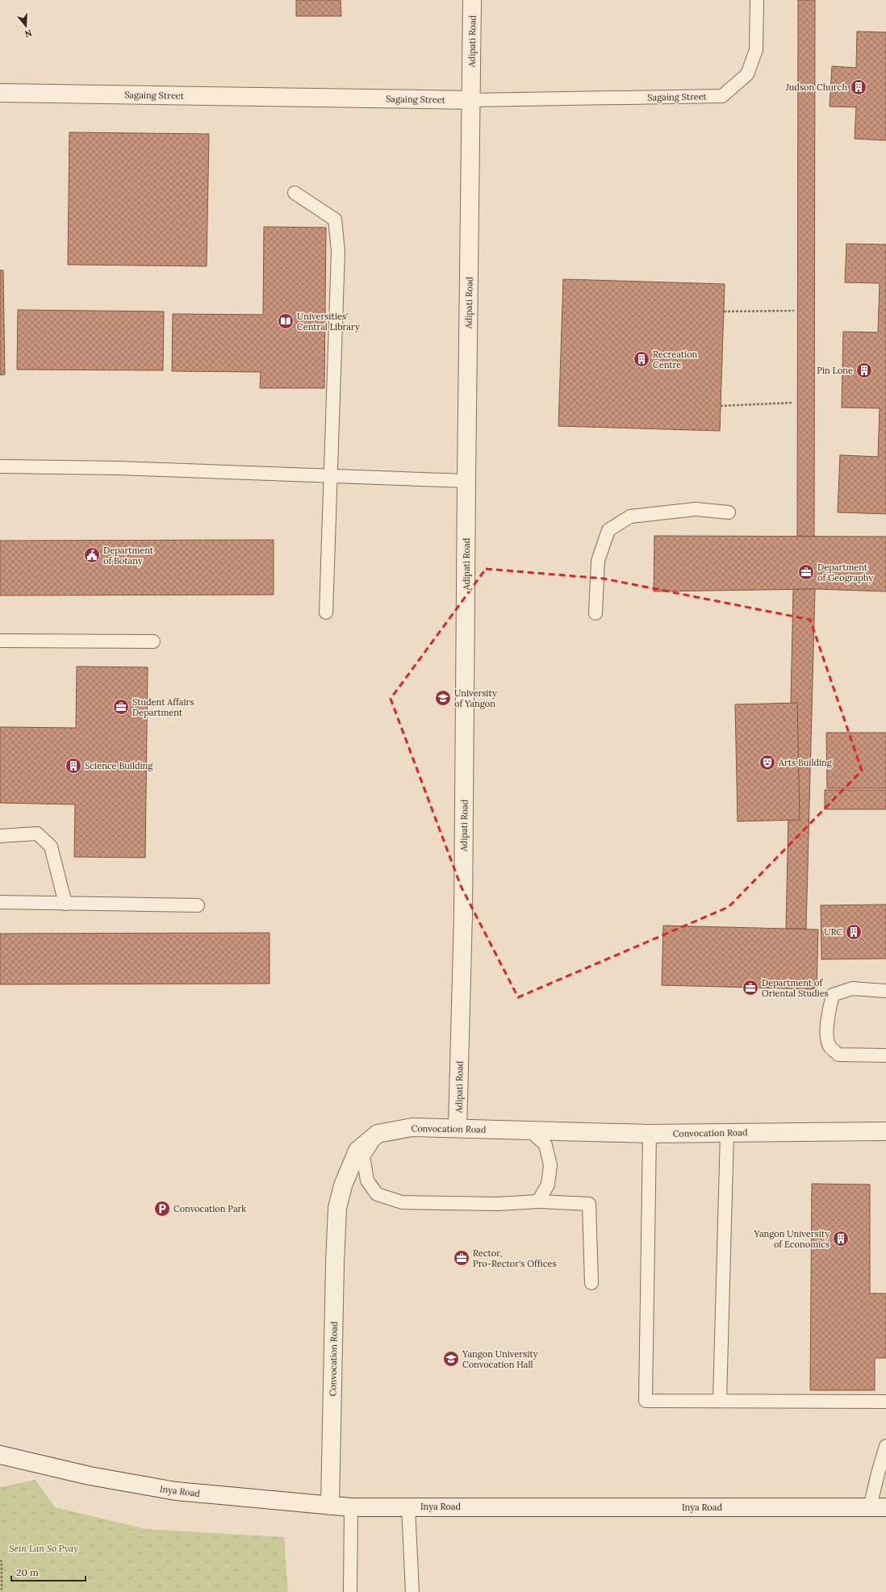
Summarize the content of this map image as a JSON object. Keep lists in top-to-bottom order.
{
  "streets": {
    "street": [
      "Adipati Road",
      "Sagaing Street",
      "Convocation Road",
      "Inya Road"
    ]
  },
  "crossings": [
    ["Adipati Road", "Sagaing Street"],
    ["Adipati Road", "Convocation Road"],
    ["Convocation Road", "Inya Road"]
  ],
  "parks": ["Sein Lan So Pyay"],
  "places": {
    "building": [
      "Judson Church",
      "Recreation Centre",
      "Pin Lone",
      "Science Building",
      "URC",
      "Yangon University of Economics"
    ],
    "library": ["Universities' Central Library"],
    "public building": ["Department of Botany"],
    "office": [
      "Department of Geography",
      "Student Affairs Department",
      "Department of Oriental Studies",
      "Rector, Pro-Rector's Offices"
    ],
    "school or university": ["University of Yangon", "Yangon University Convocation Hall"],
    "theatre": ["Arts Building"],
    "parking": ["Convocation Park"]
  },
  "scale_bar": "20 m",
  "north": "bottom"
}
